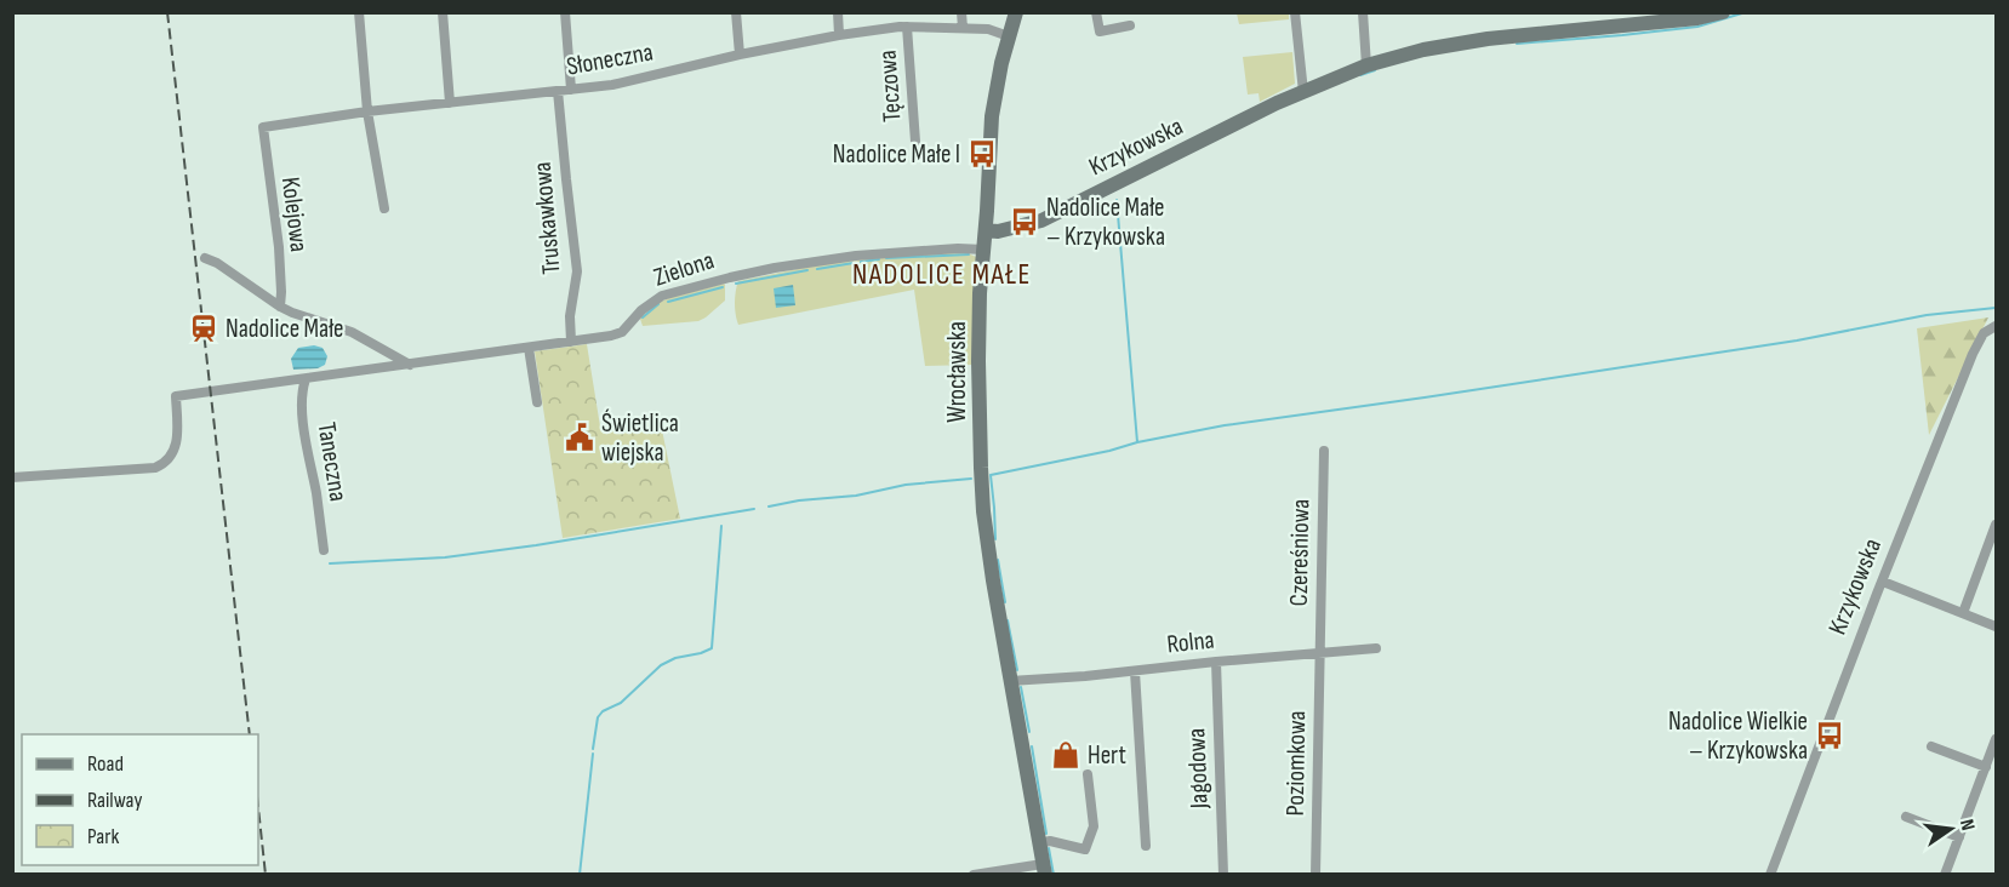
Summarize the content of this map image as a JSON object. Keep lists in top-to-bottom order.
{
  "streets": {
    "street": [
      "Słoneczna",
      "Tęczowa",
      "Krzykowska",
      "Kolejowa",
      "Truskawkowa",
      "Zielona",
      "Wrocławska",
      "Taneczna",
      "Czereśniowa",
      "Rolna",
      "Poziomkowa",
      "Jagodowa"
    ]
  },
  "crossings": [
    ["Słoneczna", "Tęczowa"],
    ["Słoneczna", "Kolejowa"],
    ["Słoneczna", "Truskawkowa"],
    ["Słoneczna", "Wrocławska"],
    ["Krzykowska", "Wrocławska"],
    ["Truskawkowa", "Zielona"],
    ["Zielona", "Wrocławska"],
    ["Zielona", "Taneczna"],
    ["Wrocławska", "Rolna"],
    ["Czereśniowa", "Rolna"],
    ["Czereśniowa", "Poziomkowa"],
    ["Rolna", "Poziomkowa"],
    ["Rolna", "Jagodowa"]
  ],
  "districts": ["NADOLICE MAŁE"],
  "places": {
    "bus stop": ["Nadolice Małe I", "Nadolice Małe – Krzykowska", "Nadolice Wielkie – Krzykowska"],
    "station": ["Nadolice Małe"],
    "public building": ["Świetlica wiejska"],
    "shop": ["Hert"]
  },
  "legend": ["Road", "Railway", "Park"],
  "north": "right"
}
